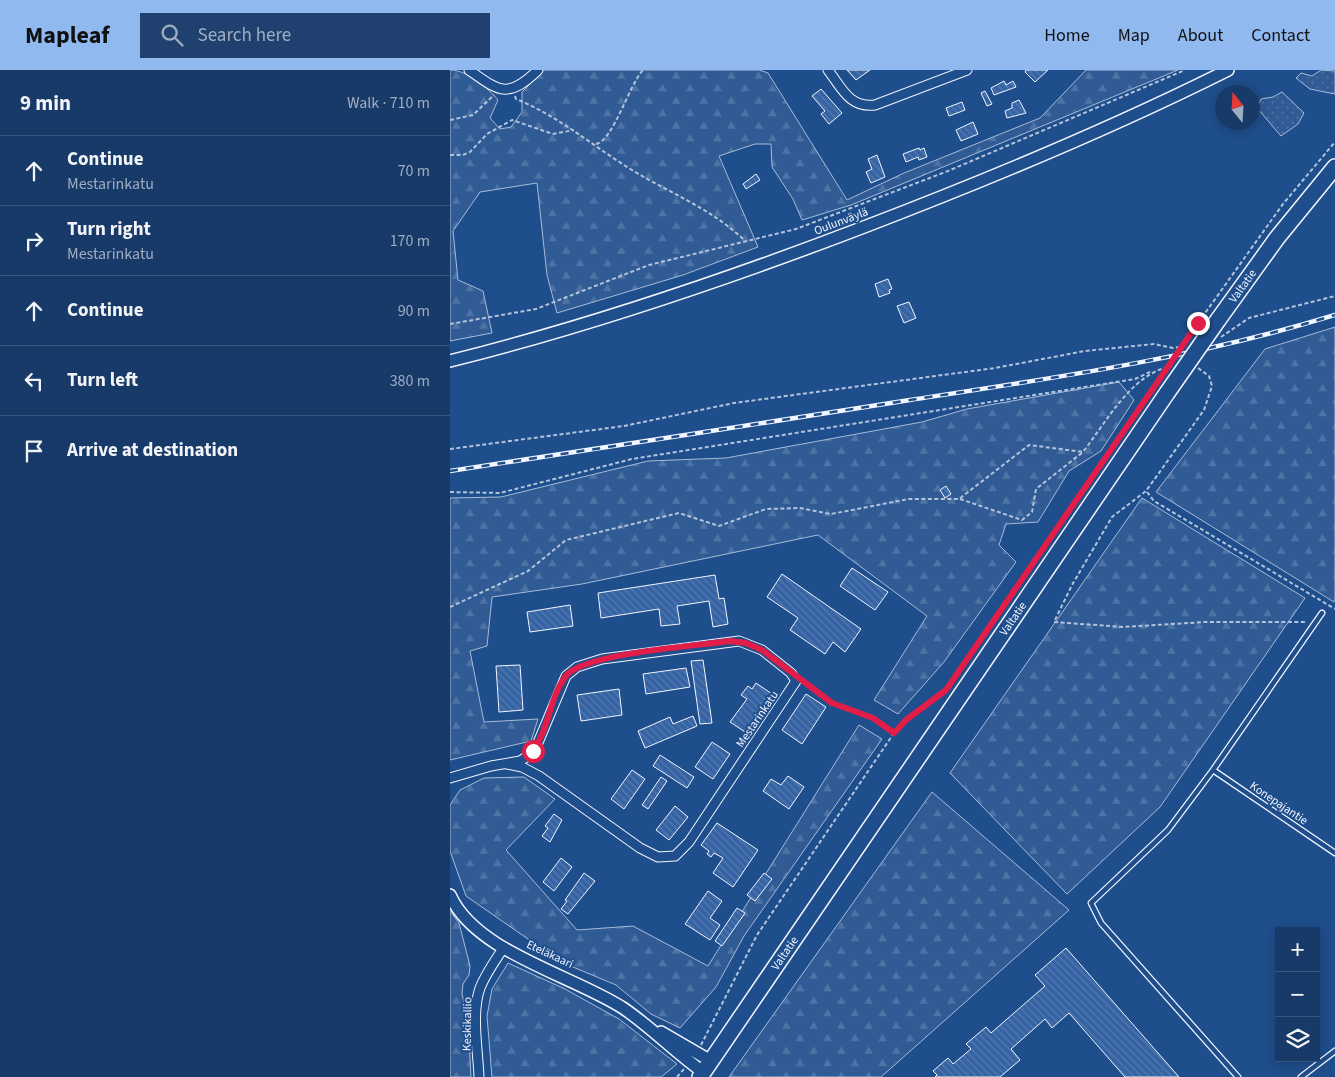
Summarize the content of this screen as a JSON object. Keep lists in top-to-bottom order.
{
  "streets": {
    "highway": ["Valtatie"],
    "main road": ["Oulunväylä", "Eteläkaari"],
    "street": ["Mestarinkatu", "Keskikallio"],
    "lane": ["Konepajantie"]
  },
  "crossings": [
    ["Valtatie", "Eteläkaari"],
    ["Eteläkaari", "Keskikallio"]
  ],
  "north": "top",
  "page": {
    "header": "Mapleaf",
    "search": "Search here",
    "nav": [
      "Home",
      "Map",
      "About",
      "Contact"
    ],
    "heading": ["9 min", "Walk · 710 m"],
    "list": [
      ["Continue", "Mestarinkatu", "70 m"],
      ["Turn right", "Mestarinkatu", "170 m"],
      ["Continue", "90 m"],
      ["Turn left", "380 m"],
      "Arrive at destination"
    ],
    "map_buttons": ["+", "−"]
  }
}
